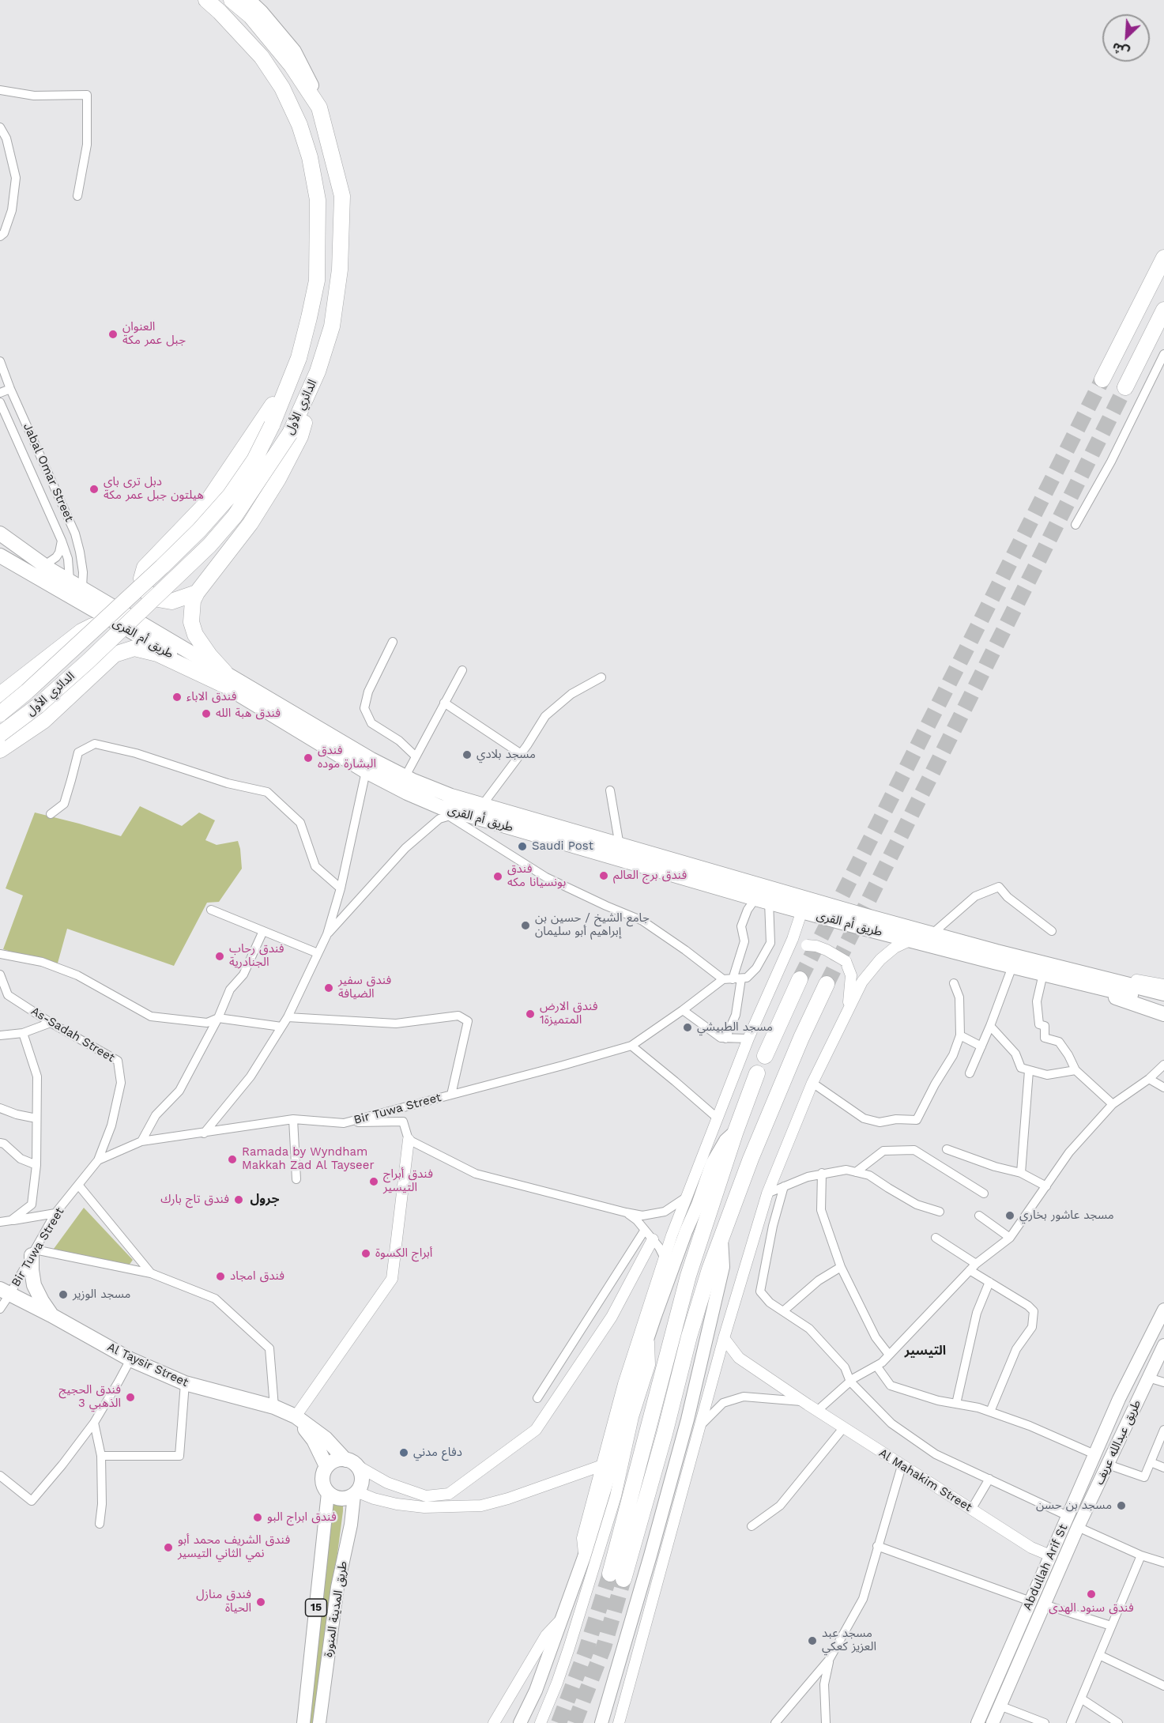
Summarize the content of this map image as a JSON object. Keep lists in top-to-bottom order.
{
  "streets": {
    "highway": ["الدائري الأول", "طريق أم القرى", "Al Taysir Street"],
    "main road": [
      "طريق عبدالله عريف",
      "Abdullah Arif St",
      "15",
      "طريق المدينة المنورة"
    ],
    "street": [
      "Jabal Omar Street",
      "As-Sadah Street",
      "Bir Tuwa Street",
      "Al Mahakim Street"
    ]
  },
  "crossings": [
    ["Jabal Omar Street", "طريق أم القرى"],
    ["As-Sadah Street", "Bir Tuwa Street"],
    ["Bir Tuwa Street", "Al Taysir Street"],
    ["Al Taysir Street", "طريق المدينة المنورة"],
    ["Al Mahakim Street", "Abdullah Arif St"]
  ],
  "districts": ["جرول", "التيسير"],
  "places": [
    "العنوان جبل عمر مكة",
    "دبل ترى باي هيلتون جبل عمر مكة",
    "فندق الاباء",
    "فندق هبة الله",
    "مسجد بلادي",
    "فندق البشارة موده",
    "Saudi Post",
    "فندق برج العالم",
    "فندق بونسيانا مكه",
    "جامع الشيخ / حسين بن إبراهيم أبو سليمان",
    "فندق رحاب الجنادرية",
    "فندق سفير الضيافة",
    "فندق الارض المتميزة1",
    "مسجد الطبيشي",
    "Ramada by Wyndham Makkah Zad Al Tayseer",
    "فندق أبراج التيسير",
    "فندق تاج بارك",
    "مسجد عاشور بخاري",
    "أبراج الكسوة",
    "فندق امجاد",
    "مسجد الوزير",
    "فندق الحجيج الذهبي 3",
    "دفاع مدني",
    "مسجد بن حسن",
    "فندق ابراج البو",
    "فندق الشريف محمد أبو نمي الثاني التيسير",
    "فندق سنود الهدى",
    "فندق منازل الحياة",
    "مسجد عبد العزيز كعكي"
  ],
  "north": "bottom left"
}
